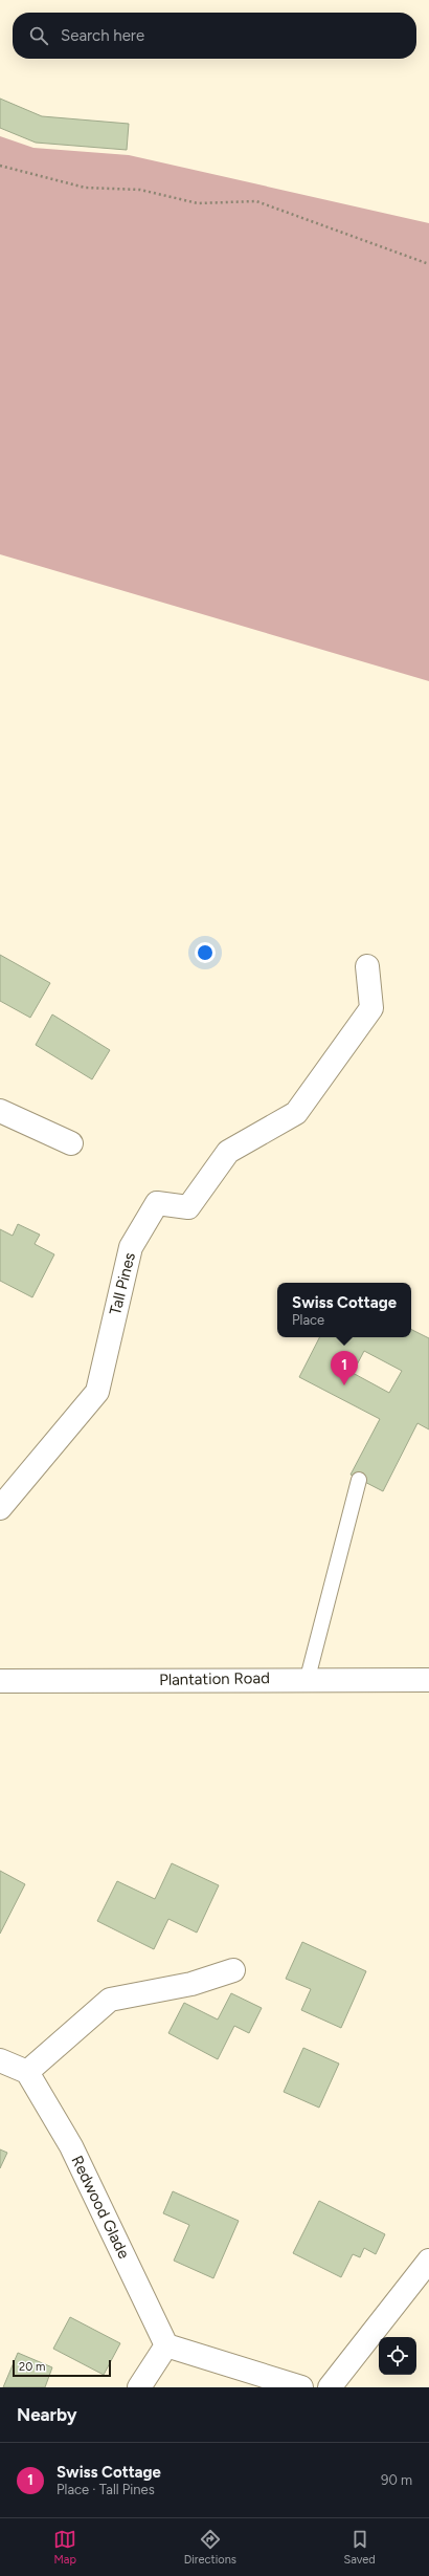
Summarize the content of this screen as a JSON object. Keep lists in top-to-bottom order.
{
  "streets": {
    "street": ["Tall Pines", "Plantation Road", "Redwood Glade"]
  },
  "scale_bar": "20 m",
  "page": {
    "search": "Search here",
    "popup": ["Swiss Cottage", "Place"],
    "pins": "1",
    "scale": "20 m",
    "heading": "Nearby",
    "list": [
      {
        "mark": "1",
        "name": "Swiss Cottage",
        "note": "Place · Tall Pines",
        "value": "90 m"
      }
    ],
    "nav": ["Map", "Directions", "Saved"]
  }
}
